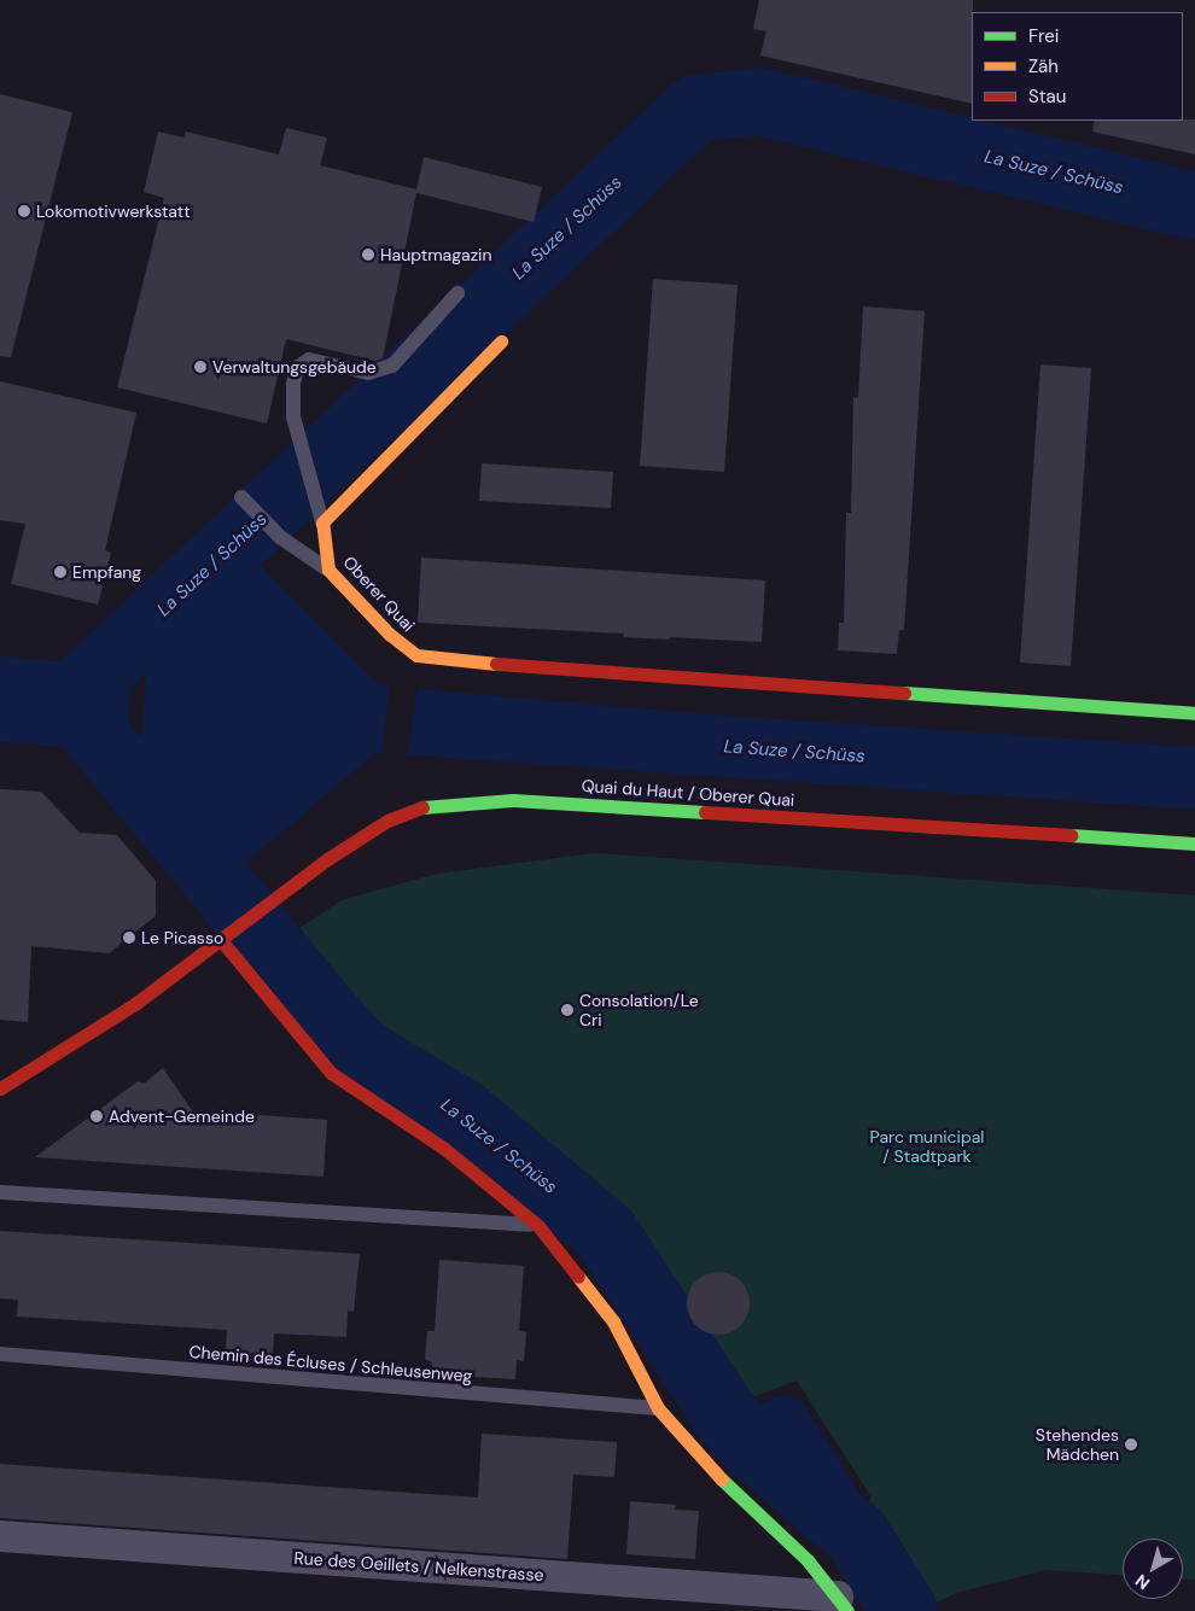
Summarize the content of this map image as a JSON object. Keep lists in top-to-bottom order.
{
  "streets": {
    "street": ["Oberer Quai", "Quai du Haut / Oberer Quai", "Rue des Oeillets / Nelkenstrasse"],
    "lane": ["Chemin des Écluses / Schleusenweg"]
  },
  "water": ["La Suze / Schüss"],
  "parks": ["Parc municipal / Stadtpark"],
  "places": [
    "Lokomotivwerkstatt",
    "Hauptmagazin",
    "Verwaltungsgebäude",
    "Empfang",
    "Le Picasso",
    "Consolation/Le Cri",
    "Advent-Gemeinde",
    "Stehendes Mädchen"
  ],
  "legend": ["Frei", "Zäh", "Stau"],
  "north": "bottom left"
}
